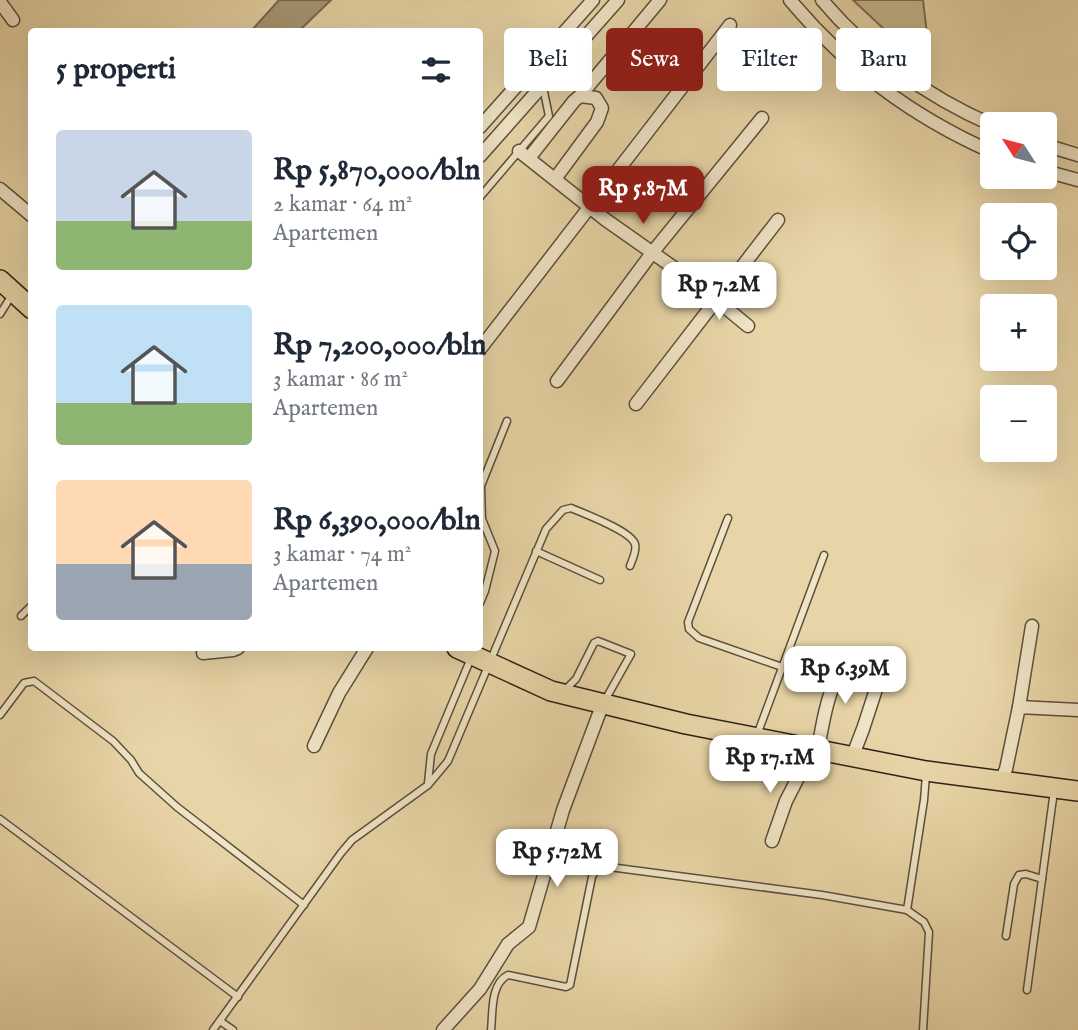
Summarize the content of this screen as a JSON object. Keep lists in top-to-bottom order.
{
  "north": "top left",
  "page": {
    "chip": [
      "Beli",
      "Sewa",
      "Filter",
      "Baru"
    ],
    "heading": "5 properti",
    "map_buttons": ["+", "−"],
    "list": [
      {
        "name": "Rp 5,870,000/bln",
        "note": "2 kamar · 64 m² · Apartemen"
      },
      {
        "name": "Rp 7,200,000/bln",
        "note": "3 kamar · 86 m² · Apartemen"
      },
      {
        "name": "Rp 6,390,000/bln",
        "note": "3 kamar · 74 m² · Apartemen"
      }
    ],
    "price": [
      "Rp 5.87M",
      "Rp 7.2M",
      "Rp 6.39M",
      "Rp 17.1M",
      "Rp 5.72M"
    ]
  }
}
